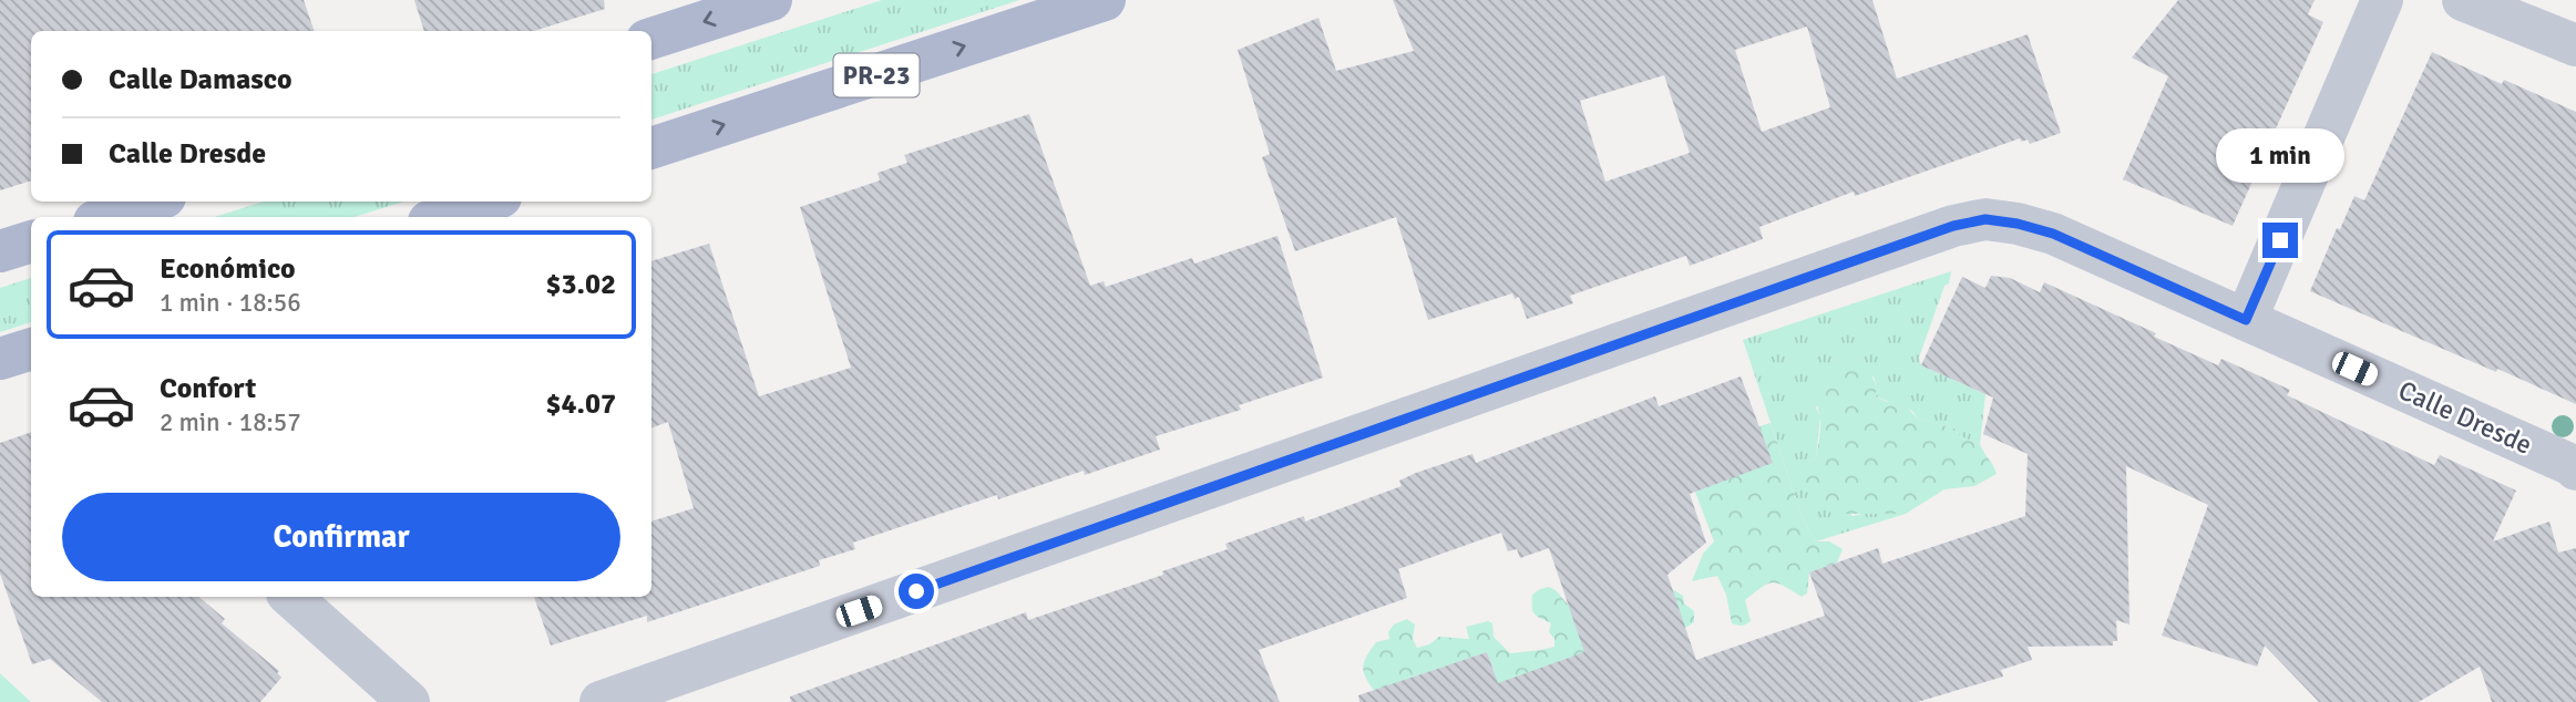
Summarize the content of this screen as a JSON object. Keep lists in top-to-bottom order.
{
  "streets": {
    "main road": ["PR-23"],
    "street": ["Calle Dresde"]
  },
  "page": {
    "banner": ["Calle Damasco", "Calle Dresde"],
    "bubble": "1 min",
    "list": [
      {
        "name": "Económico",
        "note": "1 min · 18:56",
        "value": "$3.02"
      },
      {
        "name": "Confort",
        "note": "2 min · 18:57",
        "value": "$4.07"
      }
    ],
    "buttons": "Confirmar"
  }
}
